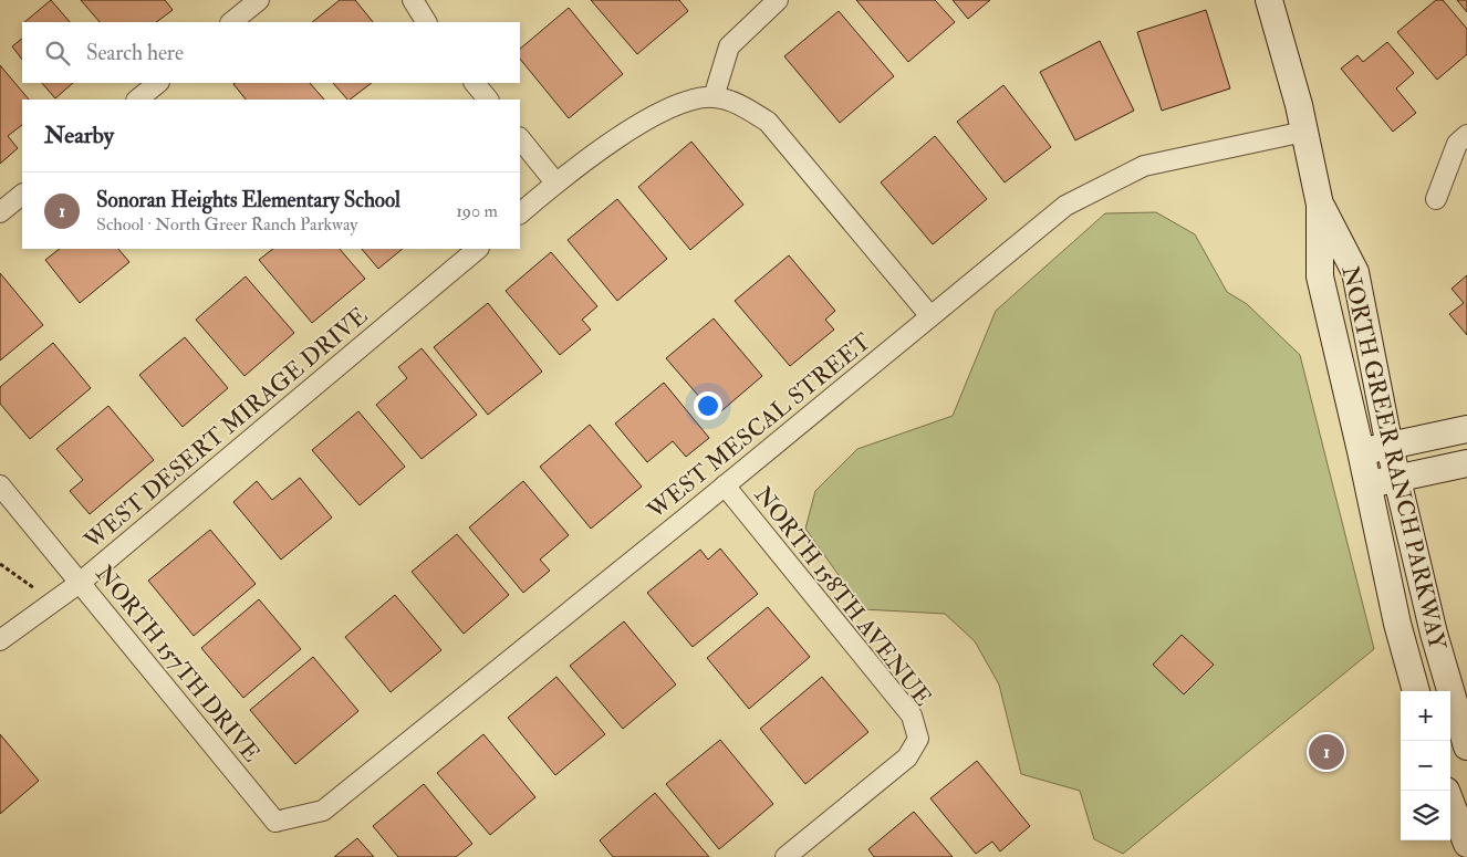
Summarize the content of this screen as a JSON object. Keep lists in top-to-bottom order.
{
  "streets": {
    "street": [
      "WEST MESCAL STREET",
      "WEST DESERT MIRAGE DRIVE",
      "NORTH GREER RANCH PARKWAY",
      "NORTH 158TH AVENUE",
      "NORTH 157TH DRIVE"
    ]
  },
  "crossings": [
    ["WEST MESCAL STREET", "NORTH GREER RANCH PARKWAY"],
    ["WEST MESCAL STREET", "NORTH 158TH AVENUE"],
    ["WEST MESCAL STREET", "NORTH 157TH DRIVE"],
    ["WEST DESERT MIRAGE DRIVE", "NORTH 157TH DRIVE"]
  ],
  "page": {
    "search": "Search here",
    "heading": "Nearby",
    "list": [
      {
        "mark": "1",
        "name": "Sonoran Heights Elementary School",
        "note": "School · North Greer Ranch Parkway",
        "value": "190 m"
      }
    ],
    "map_buttons": ["+", "−"],
    "pins": "1"
  }
}
